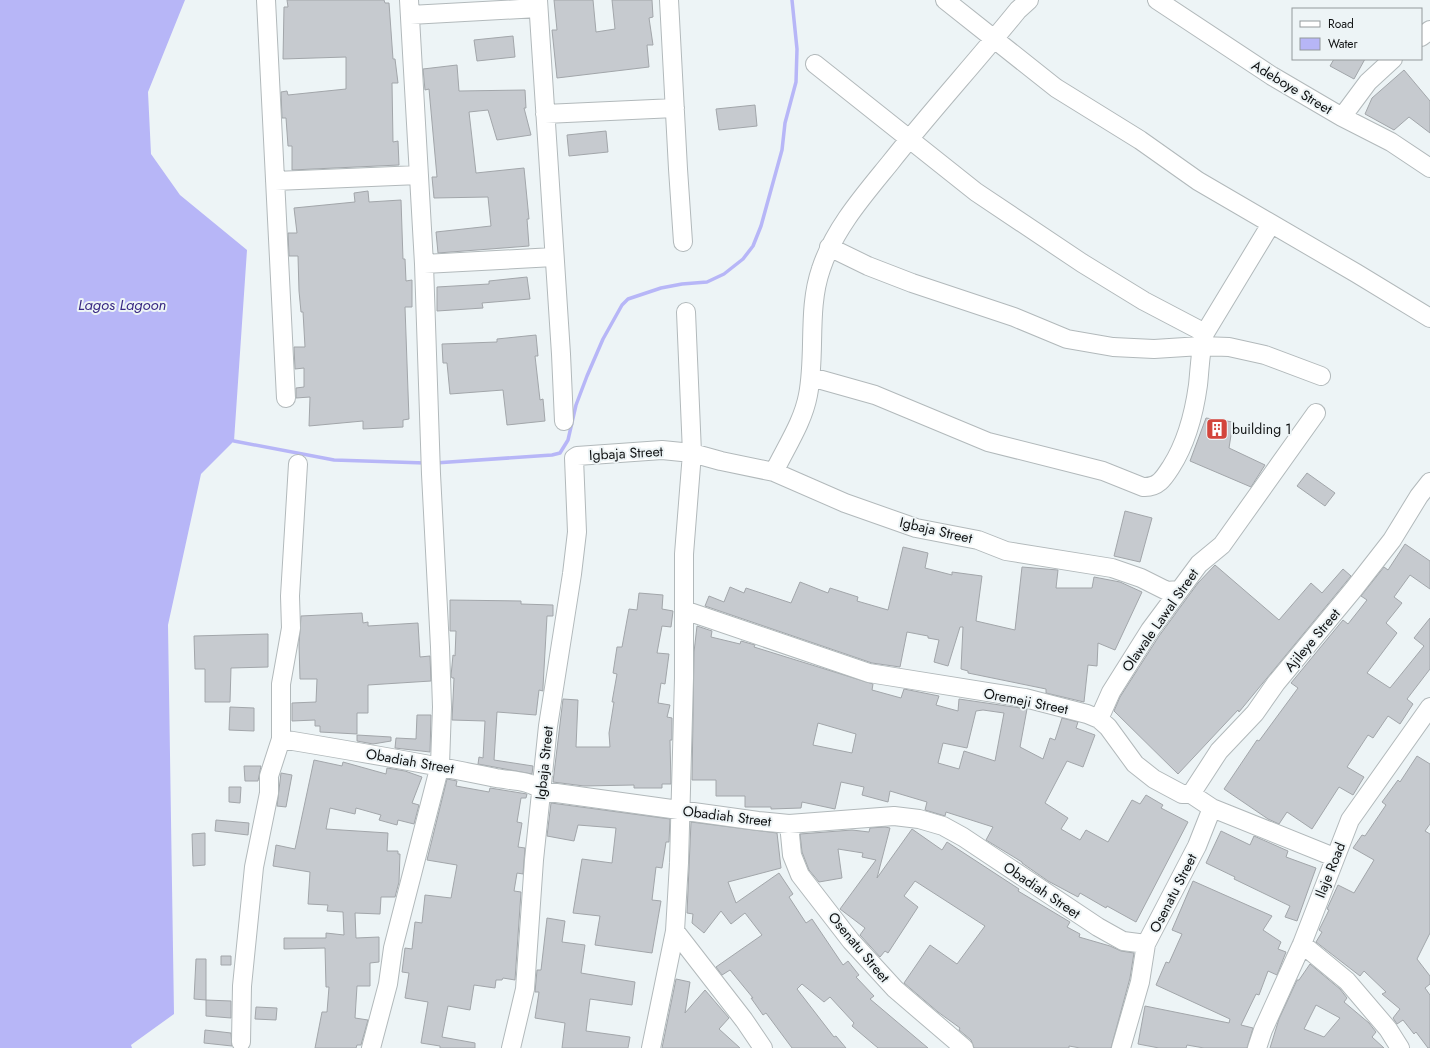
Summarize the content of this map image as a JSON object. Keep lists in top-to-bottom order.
{
  "streets": {
    "street": [
      "Adeboye Street",
      "Igbaja Street",
      "Olawale Lawal Street",
      "Ajileye Street",
      "Oremeji Street",
      "Obadiah Street",
      "Ilaje Road",
      "Osenatu Street"
    ]
  },
  "crossings": [
    ["Igbaja Street", "Olawale Lawal Street"],
    ["Igbaja Street", "Obadiah Street"],
    ["Olawale Lawal Street", "Oremeji Street"],
    ["Obadiah Street", "Osenatu Street"]
  ],
  "water": ["Lagos Lagoon"],
  "places": {
    "building": ["building 1"]
  },
  "legend": ["Road", "Water"]
}
